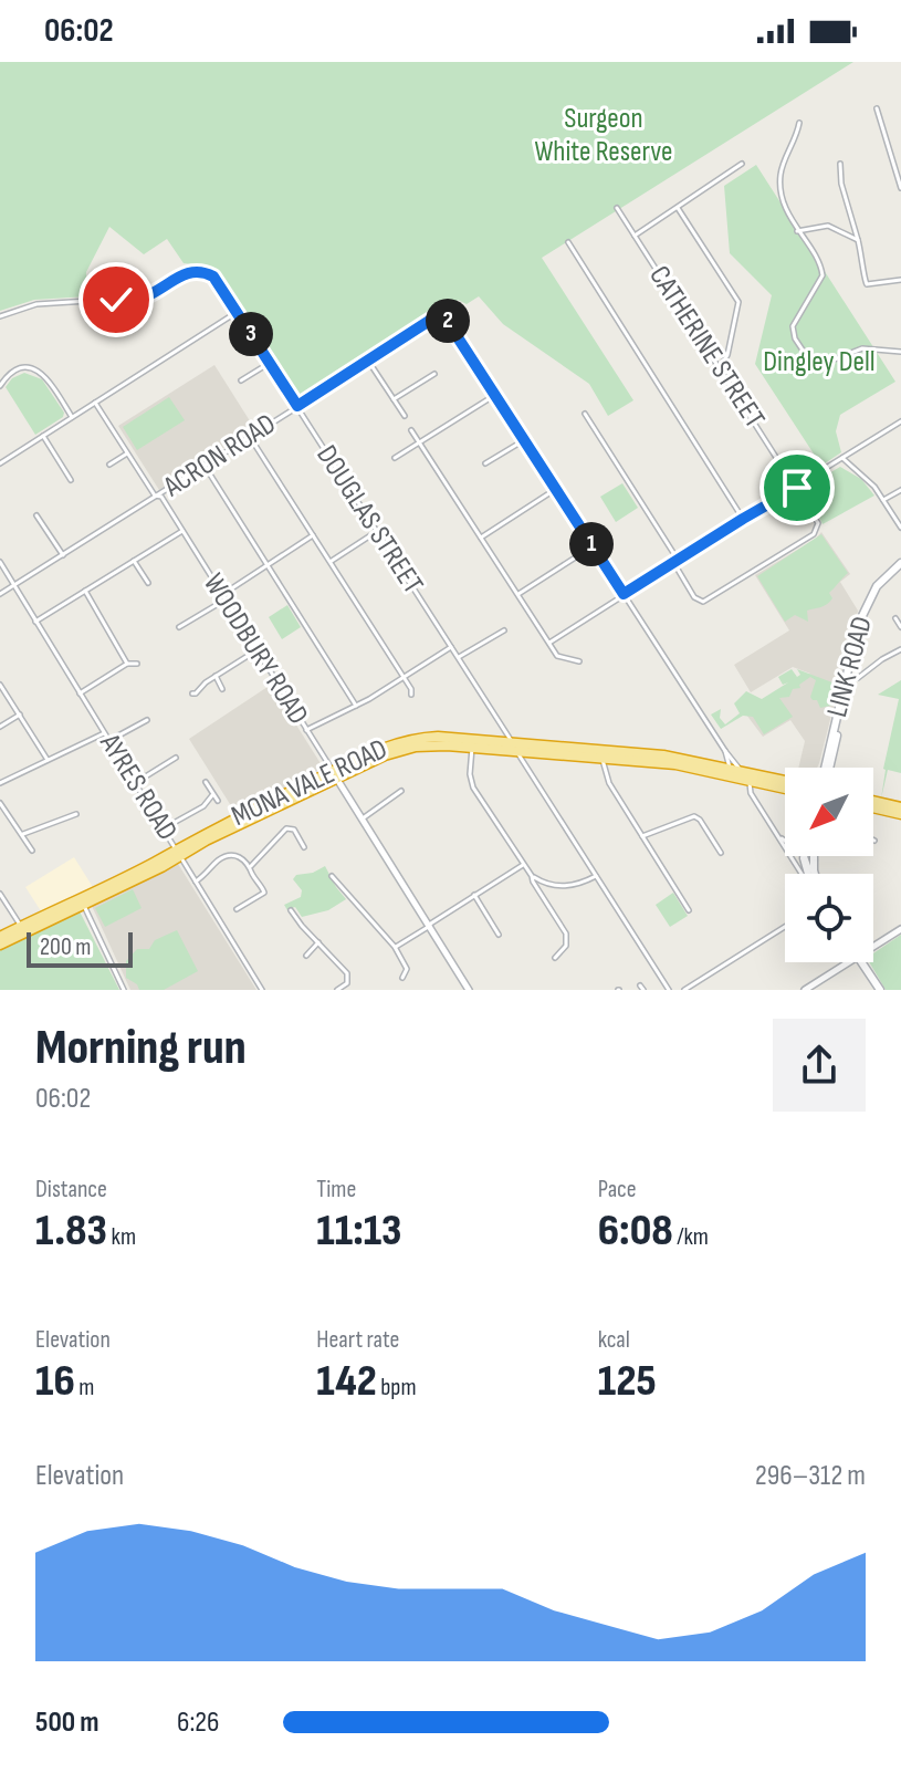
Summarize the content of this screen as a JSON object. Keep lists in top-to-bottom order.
{
  "streets": {
    "highway": ["MONA VALE ROAD"],
    "main road": ["LINK ROAD"],
    "street": [
      "CATHERINE STREET",
      "ACRON ROAD",
      "DOUGLAS STREET",
      "WOODBURY ROAD",
      "AYRES ROAD"
    ]
  },
  "crossings": [
    ["ACRON ROAD", "DOUGLAS STREET"],
    ["ACRON ROAD", "WOODBURY ROAD"],
    ["ACRON ROAD", "AYRES ROAD"],
    ["DOUGLAS STREET", "MONA VALE ROAD"],
    ["WOODBURY ROAD", "MONA VALE ROAD"],
    ["MONA VALE ROAD", "AYRES ROAD"]
  ],
  "parks": ["Surgeon White Reserve", "Dingley Dell"],
  "scale_bar": "200 m",
  "north": "bottom left",
  "page": {
    "status": "06:02",
    "pins": ["2", "3", "1"],
    "scale": "200 m",
    "heading": ["Morning run", "06:02"],
    "stats": [
      ["Distance", "1.83 km"],
      ["Time", "11:13"],
      ["Pace", "6:08 /km"],
      ["Elevation", "16 m"],
      ["Heart rate", "142 bpm"],
      ["kcal", "125"]
    ],
    "chart": ["Elevation", "296–312 m"],
    "list": [
      {
        "name": "500 m",
        "note": "6:26"
      }
    ]
  }
}
